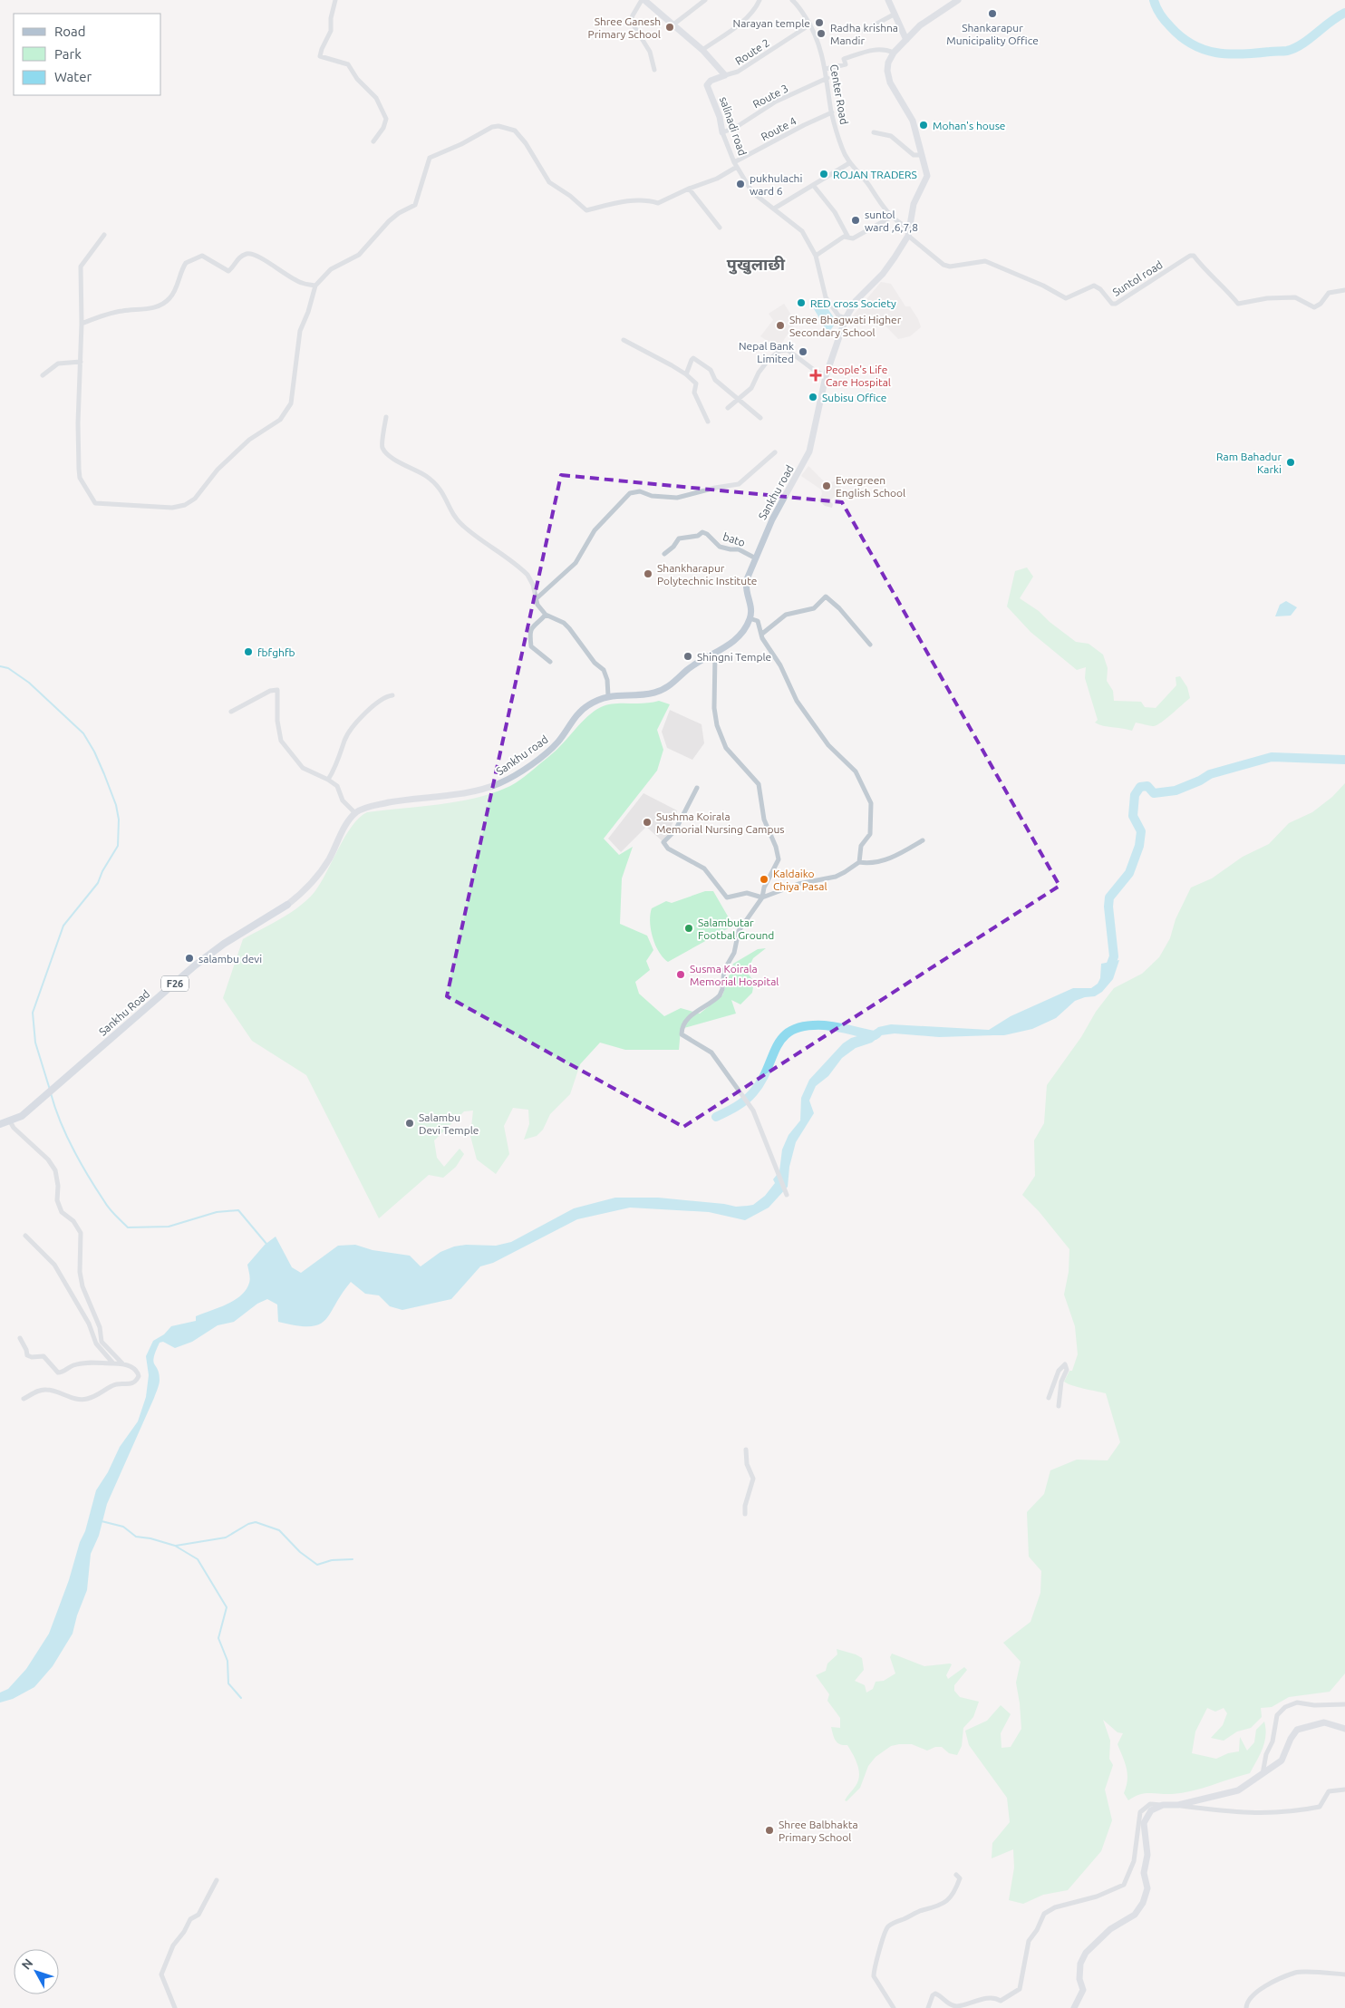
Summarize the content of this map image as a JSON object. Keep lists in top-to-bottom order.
{
  "streets": {
    "main road": [
      "salinadi road",
      "Sankhu road",
      "F26",
      "Sankhu Road"
    ],
    "street": [
      "Route 2",
      "Center Road",
      "Route 3",
      "Route 4",
      "Suntol road",
      "bato"
    ]
  },
  "crossings": [
    ["Route 2", "Center Road"],
    ["Route 2", "salinadi road"],
    ["Center Road", "Route 3"],
    ["Center Road", "Route 4"],
    ["Center Road", "Suntol road"],
    ["Center Road", "Sankhu road"],
    ["Route 3", "salinadi road"],
    ["salinadi road", "Route 4"],
    ["salinadi road", "Sankhu road"],
    ["Suntol road", "Sankhu road"],
    ["Sankhu road", "bato"],
    ["Sankhu road", "F26"],
    ["F26", "Sankhu Road"]
  ],
  "districts": ["पुखुलाछी"],
  "places": {
    "other": [
      "Shankarapur Municipality Office",
      "Narayan temple",
      "Shree Ganesh Primary School",
      "Radha krishna Mandir",
      "Mohan's house",
      "ROJAN TRADERS",
      "pukhulachi ward 6",
      "suntol ward ,6,7,8",
      "RED cross Society",
      "Shree Bhagwati Higher Secondary School",
      "Nepal Bank Limited",
      "Subisu Office",
      "Ram Bahadur Karki",
      "Evergreen English School",
      "Shankharapur Polytechnic Institute",
      "fbfghfb",
      "Shingni Temple",
      "Sushma Koirala Memorial Nursing Campus",
      "Kaldaiko Chiya Pasal",
      "Salambutar Footbal Ground",
      "salambu devi",
      "Susma Koirala Memorial Hospital",
      "Salambu Devi Temple",
      "Shree Balbhakta Primary School"
    ],
    "health": ["People's Life Care Hospital"]
  },
  "legend": ["Road", "Park", "Water"],
  "north": "top left"
}
